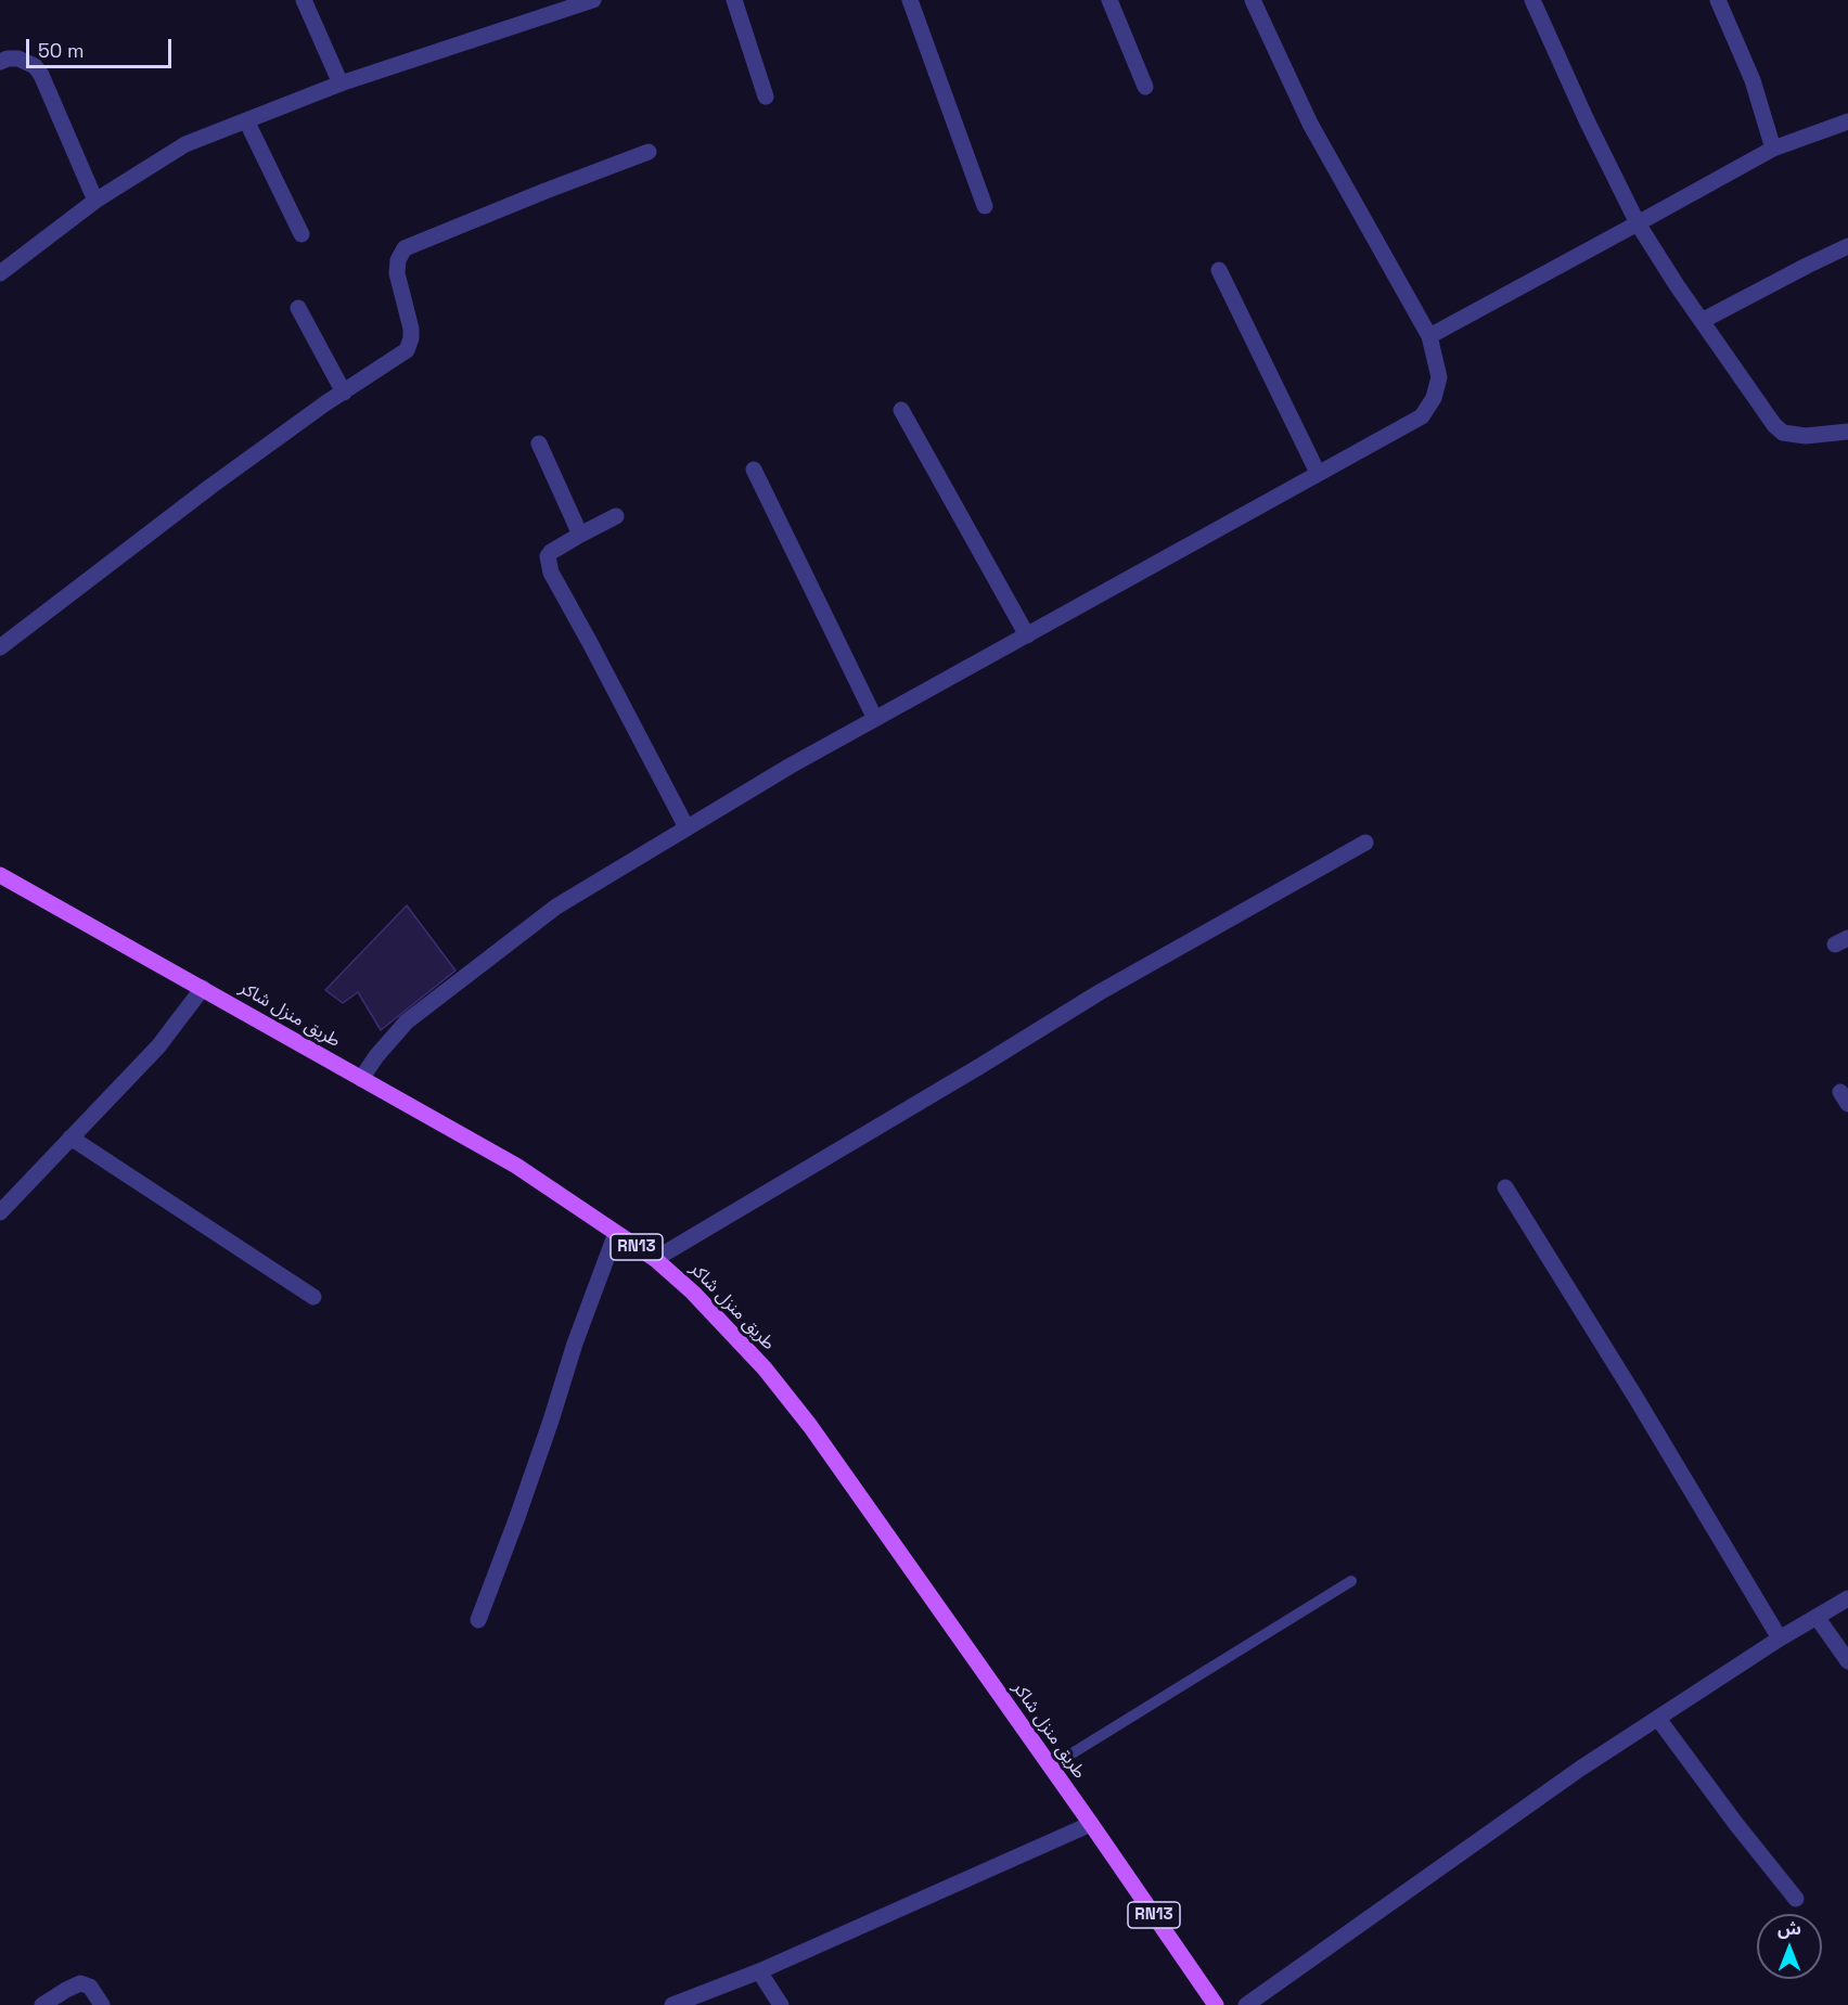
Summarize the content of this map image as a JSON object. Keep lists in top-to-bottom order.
{
  "streets": {
    "main road": ["طريق منزل شاكر", "RN13"]
  },
  "scale_bar": "50 m",
  "north": "top"
}
